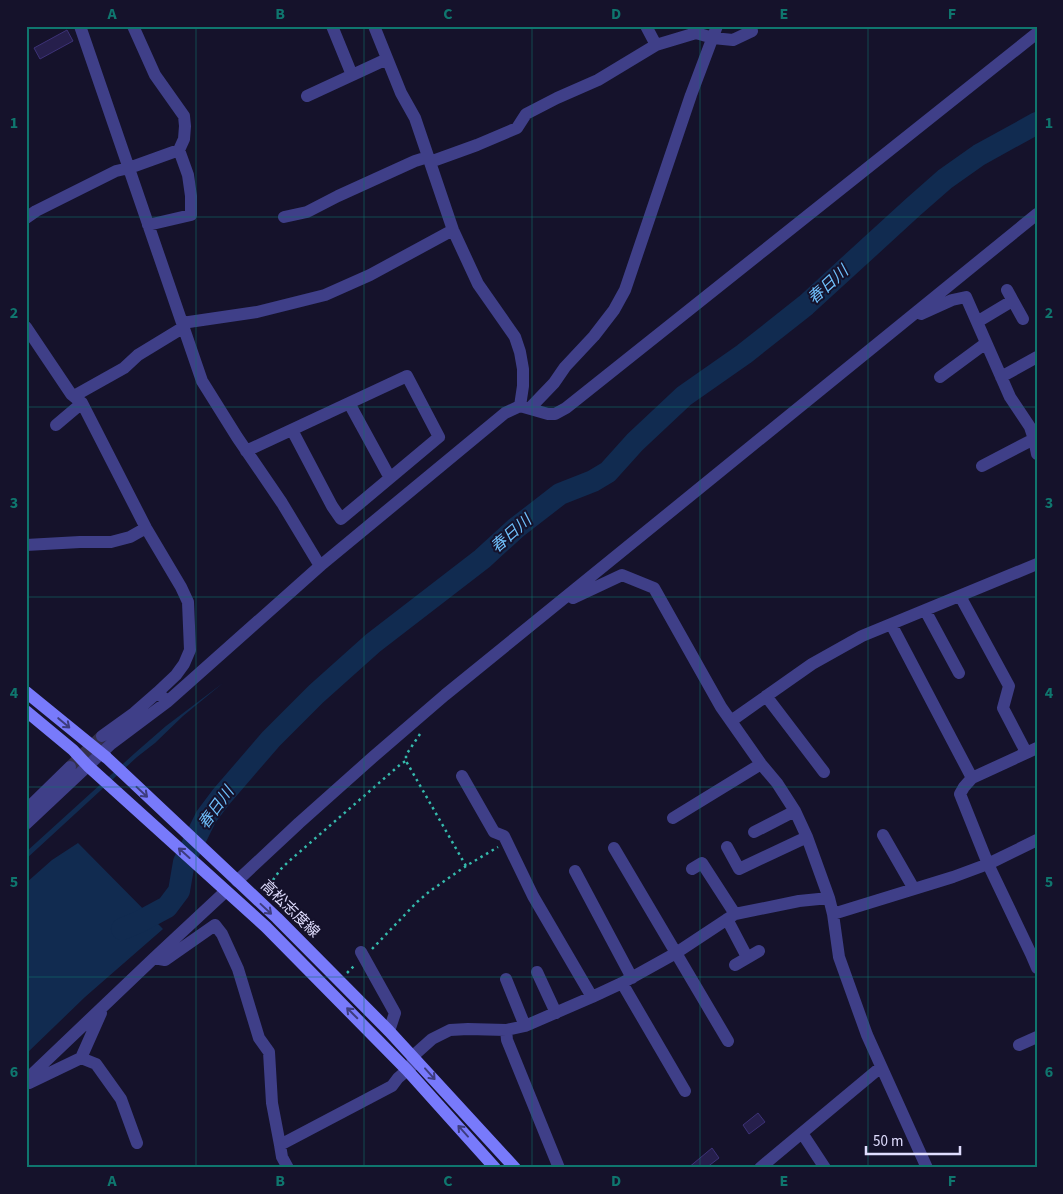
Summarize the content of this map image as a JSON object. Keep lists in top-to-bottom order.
{
  "streets": {
    "main road": ["高松志度線"]
  },
  "water": ["春日川"],
  "scale_bar": "50 m",
  "grid": {
    "columns": [
      "A",
      "B",
      "C",
      "D",
      "E",
      "F"
    ],
    "rows": [
      "1",
      "2",
      "3",
      "4",
      "5",
      "6"
    ]
  }
}
